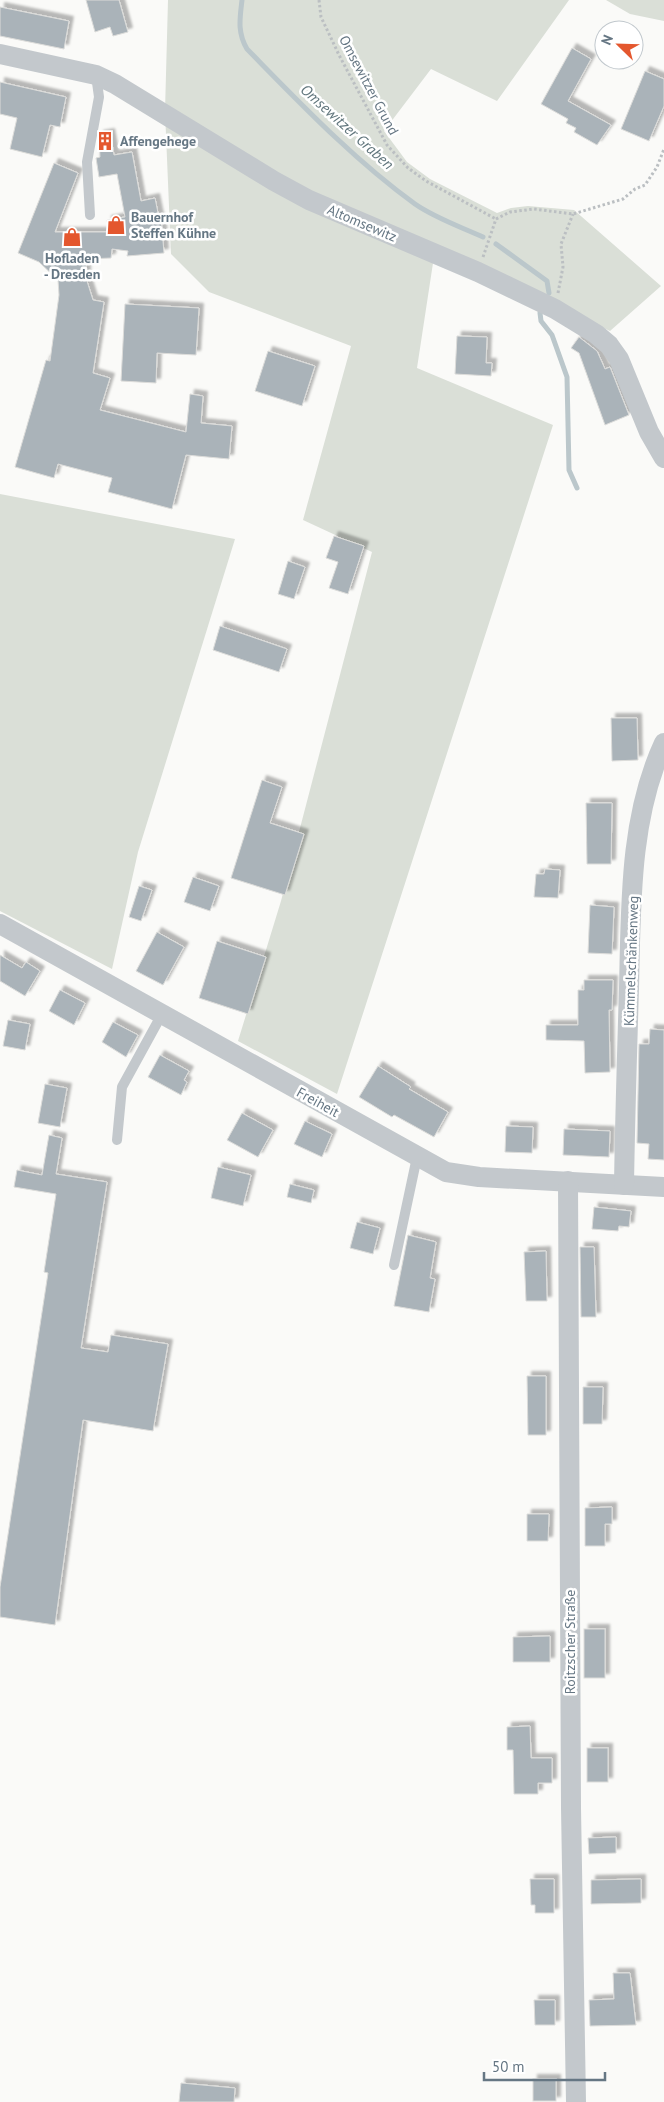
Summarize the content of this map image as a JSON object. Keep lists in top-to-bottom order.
{
  "streets": {
    "street": [
      "Altomsewitz",
      "Kümmelschänkenweg",
      "Freiheit",
      "Roitzscher Straße"
    ],
    "path": ["Omsewitzer Grund"]
  },
  "crossings": [
    ["Kümmelschänkenweg", "Freiheit"],
    ["Freiheit", "Roitzscher Straße"]
  ],
  "water": ["Omsewitzer Graben"],
  "places": {
    "building": ["Affengehege"],
    "shop": ["Bauernhof Steffen Kühne", "Hofladen - Dresden"]
  },
  "scale_bar": "50 m",
  "north": "top left"
}
